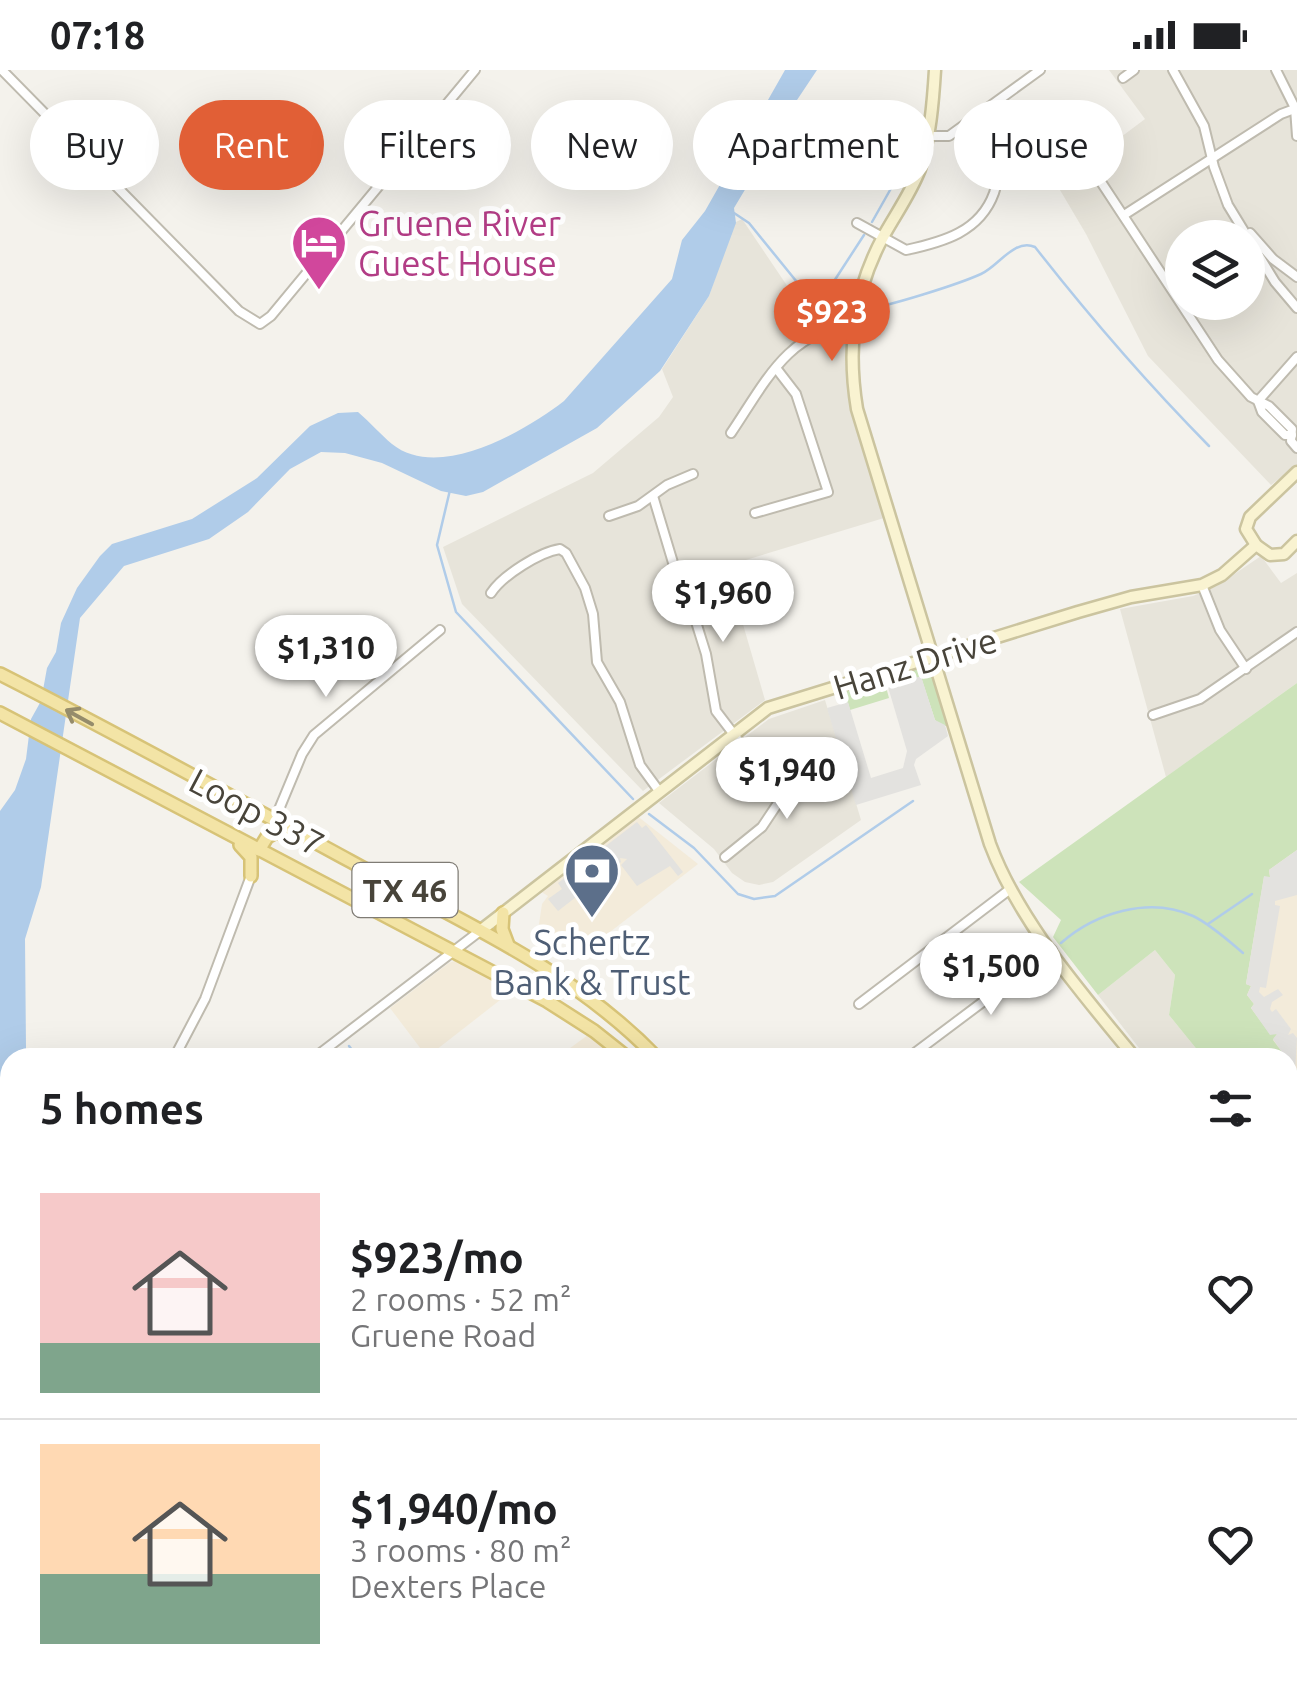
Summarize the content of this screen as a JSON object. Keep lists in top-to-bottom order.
{
  "streets": {
    "main road": ["Loop 337", "TX 46"],
    "street": ["Hanz Drive"]
  },
  "crossings": [
    ["Hanz Drive", "Loop 337"]
  ],
  "places": {
    "hotel": ["Gruene River Guest House"],
    "bank": ["Schertz Bank & Trust"]
  },
  "page": {
    "status": "07:18",
    "chip": [
      "Buy",
      "Rent",
      "Filters",
      "New",
      "Apartment",
      "House"
    ],
    "price": [
      "$923",
      "$1,960",
      "$1,310",
      "$1,940",
      "$1,500"
    ],
    "heading": "5 homes",
    "list": [
      {
        "name": "$923/mo",
        "note": "2 rooms · 52 m² · Gruene Road"
      },
      {
        "name": "$1,940/mo",
        "note": "3 rooms · 80 m² · Dexters Place"
      }
    ]
  }
}
